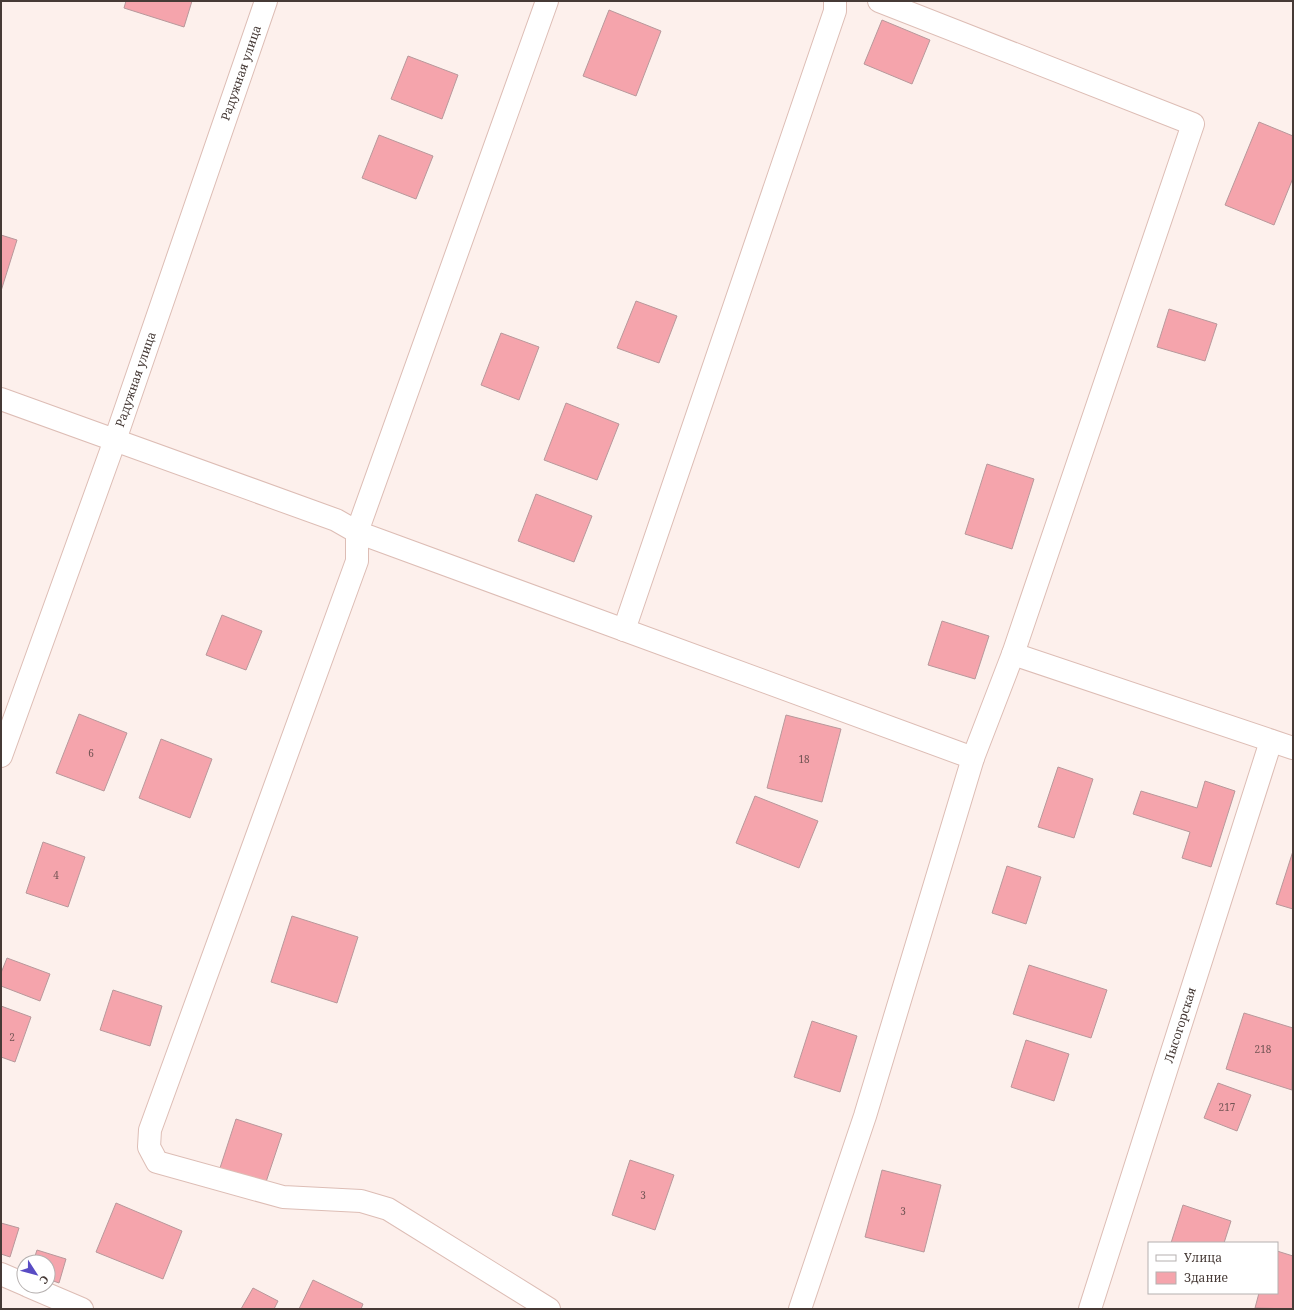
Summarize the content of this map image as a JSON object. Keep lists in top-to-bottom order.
{
  "streets": {
    "street": ["Радужная улица", "Лысогорская"]
  },
  "house_numbers": [
    "6",
    "18",
    "4",
    "2",
    "218",
    "217",
    "3",
    "3"
  ],
  "legend": ["Улица", "Здание"],
  "north": "bottom right"
}
